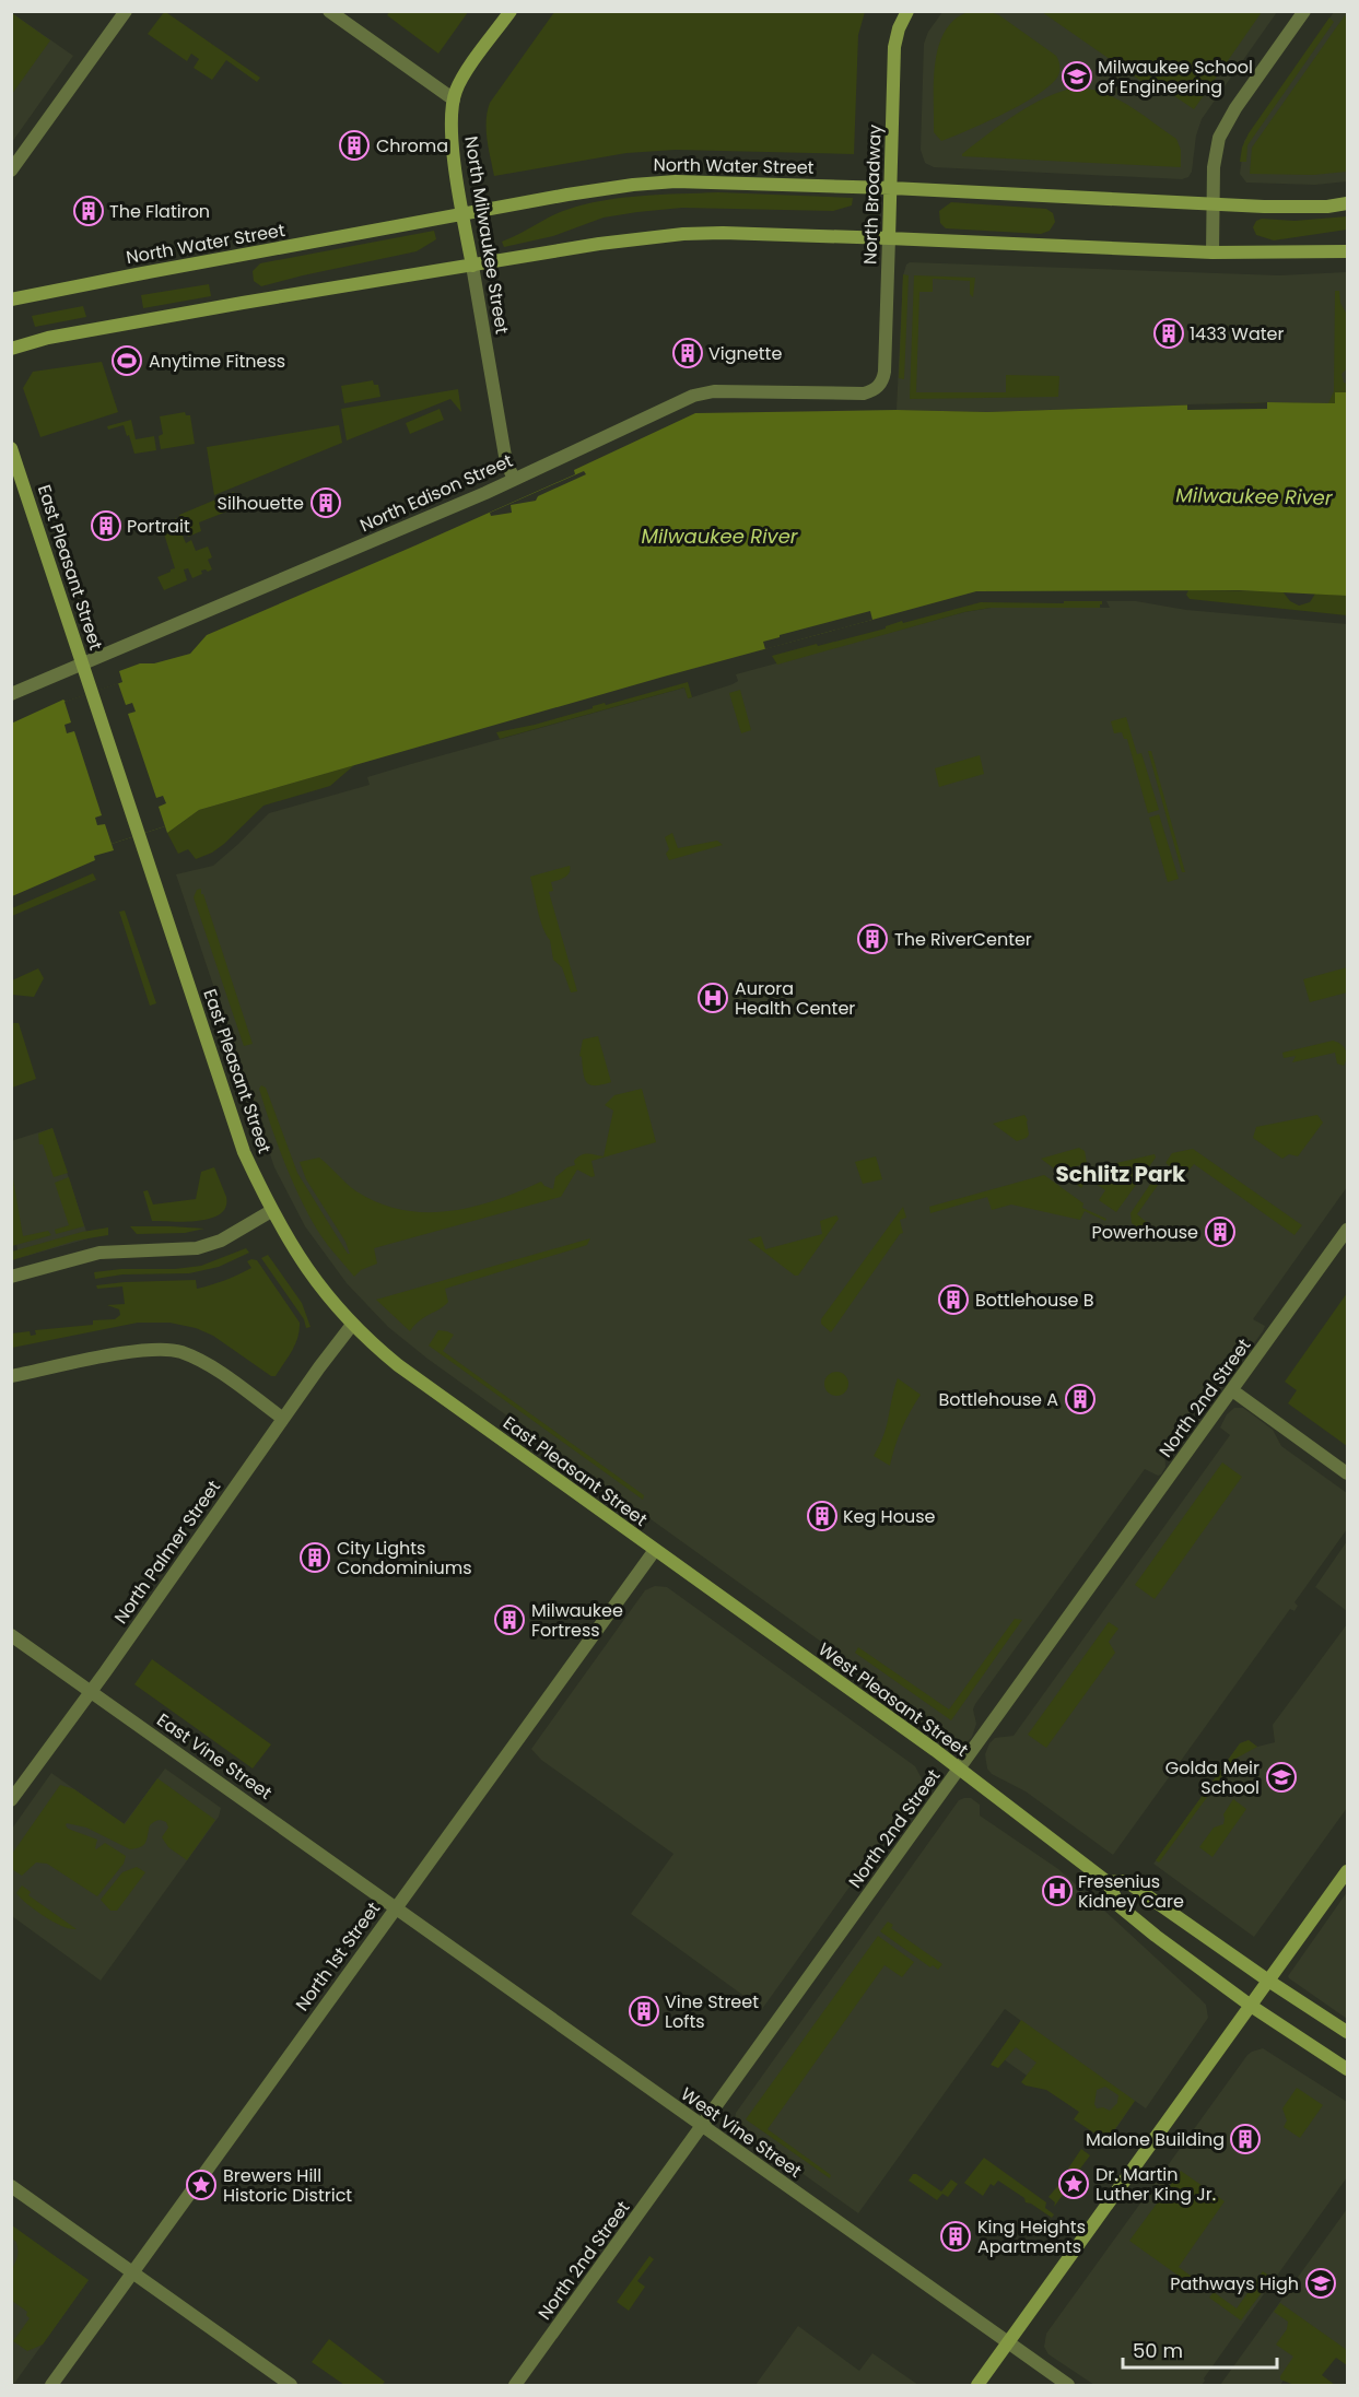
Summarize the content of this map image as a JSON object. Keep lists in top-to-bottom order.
{
  "streets": {
    "main road": [
      "North Water Street",
      "North Broadway",
      "North Milwaukee Street",
      "East Pleasant Street",
      "West Pleasant Street"
    ],
    "street": [
      "North Edison Street",
      "North 2nd Street",
      "North Palmer Street",
      "East Vine Street",
      "North 1st Street",
      "West Vine Street"
    ]
  },
  "crossings": [
    ["North Water Street", "North Broadway"],
    ["North Water Street", "North Milwaukee Street"],
    ["North Broadway", "North Edison Street"],
    ["North Milwaukee Street", "North Edison Street"],
    ["North Edison Street", "East Pleasant Street"],
    ["East Pleasant Street", "North Palmer Street"],
    ["East Pleasant Street", "West Pleasant Street"],
    ["East Pleasant Street", "North 1st Street"],
    ["North 2nd Street", "West Pleasant Street"],
    ["North 2nd Street", "West Vine Street"],
    ["North Palmer Street", "East Vine Street"],
    ["West Pleasant Street", "North 1st Street"],
    ["East Vine Street", "North 1st Street"],
    ["East Vine Street", "West Vine Street"],
    ["North 1st Street", "West Vine Street"]
  ],
  "districts": ["Schlitz Park"],
  "water": ["Milwaukee River"],
  "places": {
    "school or university": ["Milwaukee School of Engineering", "Golda Meir School", "Pathways High"],
    "building": [
      "Chroma",
      "The Flatiron",
      "1433 Water",
      "Vignette",
      "Silhouette",
      "Portrait",
      "The RiverCenter",
      "Powerhouse",
      "Bottlehouse B",
      "Bottlehouse A",
      "Keg House",
      "City Lights Condominiums",
      "Milwaukee Fortress",
      "Vine Street Lofts",
      "Malone Building",
      "King Heights Apartments"
    ],
    "sports": ["Anytime Fitness"],
    "hospital": ["Aurora Health Center", "Fresenius Kidney Care"],
    "place": ["Dr. Martin Luther King Jr.", "Brewers Hill Historic District"]
  },
  "scale_bar": "50 m"
}
